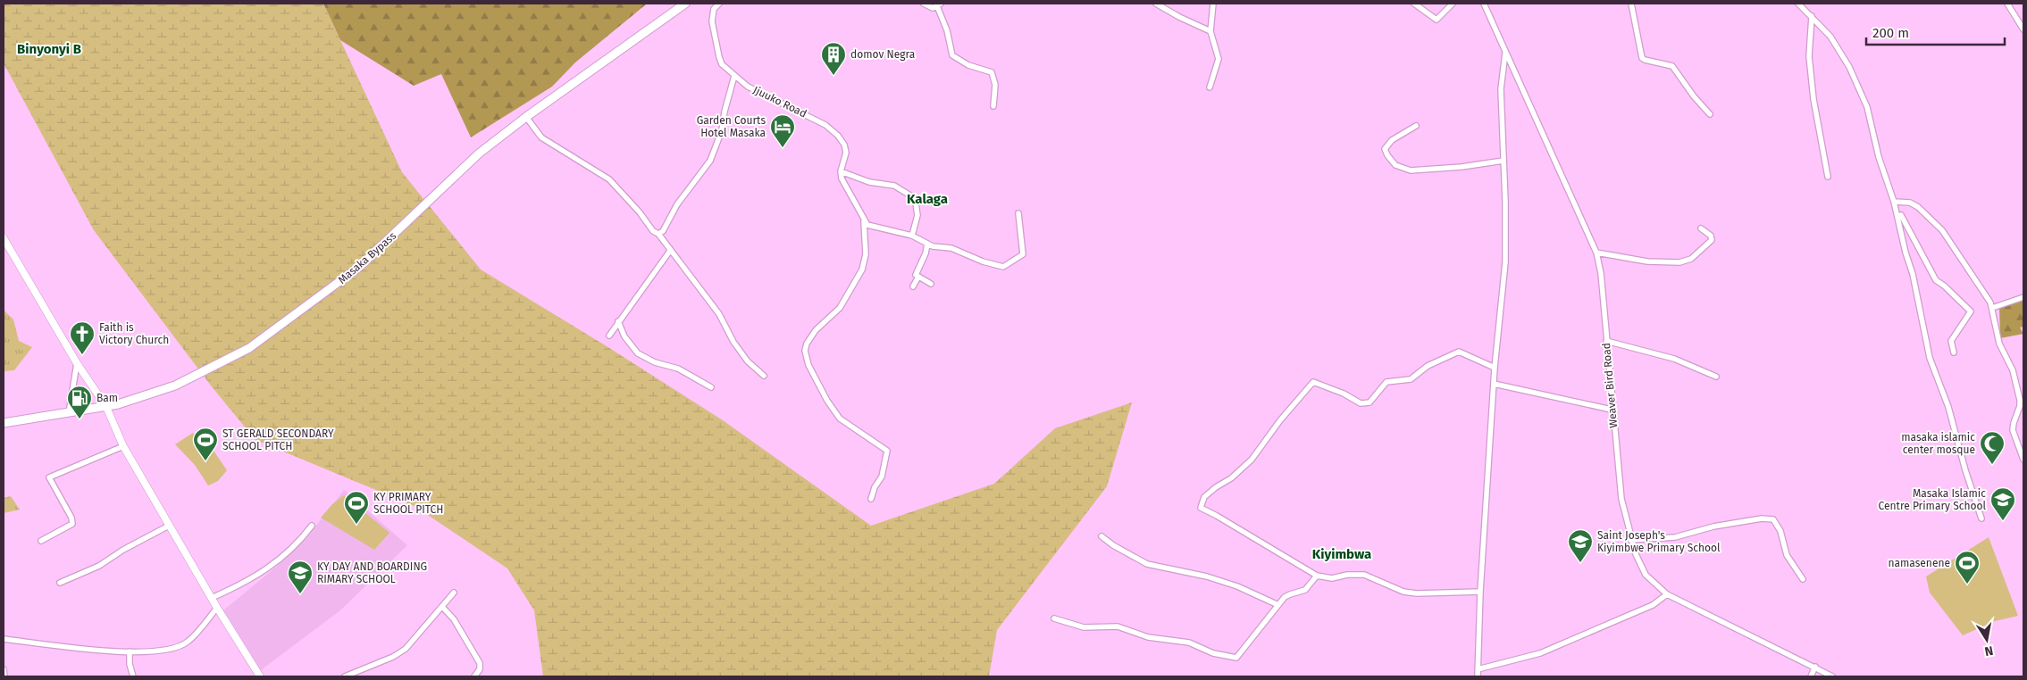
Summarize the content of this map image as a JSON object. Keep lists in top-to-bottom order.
{
  "streets": {
    "highway": ["Masaka Bypass"],
    "street": ["Jjuuko Road", "Weaver Bird Road"]
  },
  "districts": ["Binyonyi B", "Kalaga", "Kiyimbwa"],
  "places": {
    "building": ["domov Negra"],
    "hotel": ["Garden Courts Hotel Masaka"],
    "church": ["Faith is Victory Church"],
    "fuel station": ["Bam"],
    "sports": ["ST GERALD SECONDARY SCHOOL PITCH", "KY PRIMARY SCHOOL PITCH", "namasenene"],
    "mosque": ["masaka islamic center mosque"],
    "school or university": ["Masaka Islamic Centre Primary School", "Saint Joseph's Kiyimbwe Primary School", "KY DAY AND BOARDING RIMARY SCHOOL"]
  },
  "scale_bar": "200 m",
  "north": "bottom"
}
